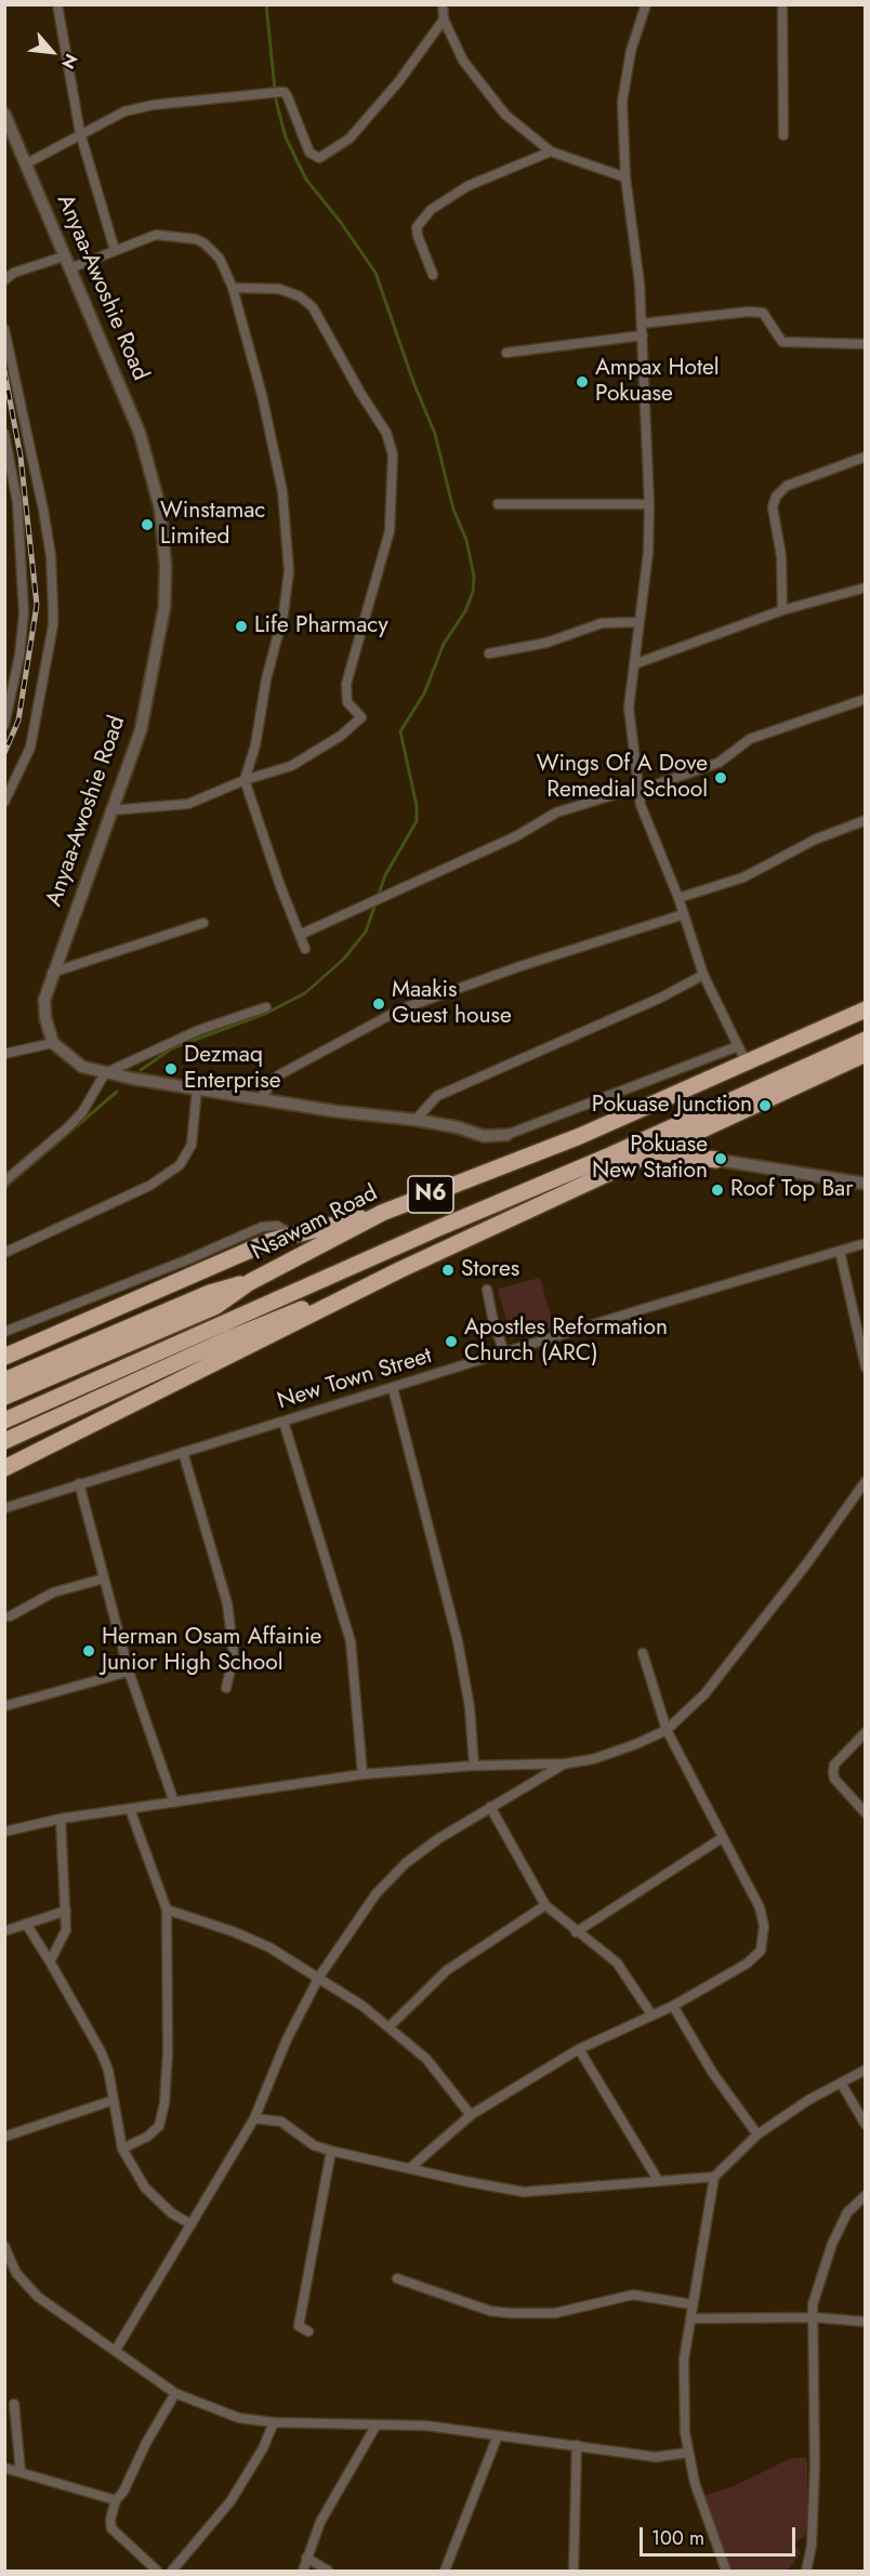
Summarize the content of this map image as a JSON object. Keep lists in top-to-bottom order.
{
  "streets": {
    "highway": ["N6", "Nsawam Road"],
    "street": ["Anyaa-Awoshie Road", "New Town Street"]
  },
  "places": [
    "Ampax Hotel Pokuase",
    "Winstamac Limited",
    "Life Pharmacy",
    "Wings Of A Dove Remedial School",
    "Maakis Guest house",
    "Dezmaq Enterprise",
    "Pokuase Junction",
    "Pokuase New Station",
    "Roof Top Bar",
    "Stores",
    "Apostles Reformation Church (ARC)",
    "Herman Osam Affainie Junior High School"
  ],
  "scale_bar": "100 m",
  "north": "bottom right"
}
